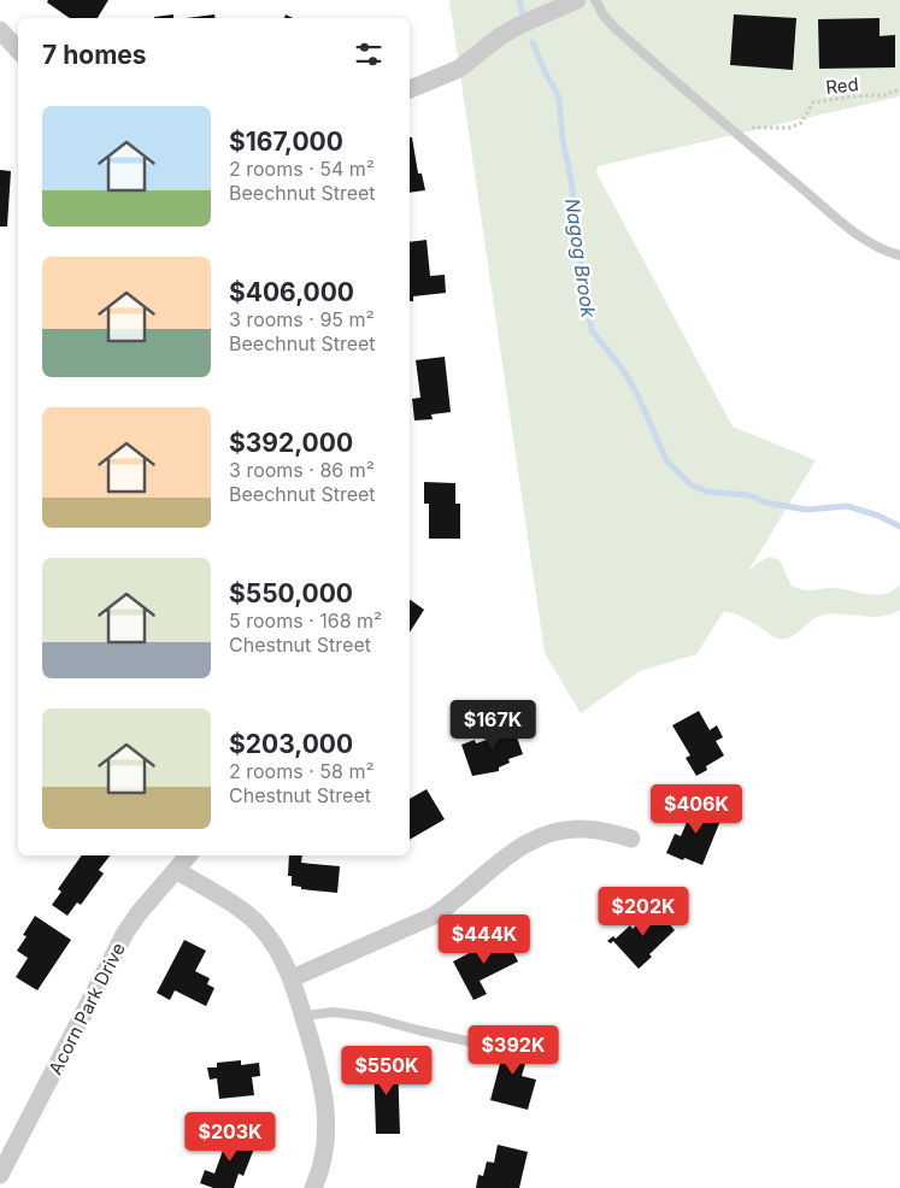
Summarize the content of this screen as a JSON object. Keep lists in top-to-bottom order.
{
  "streets": {
    "street": ["Acorn Park Drive"],
    "path": ["Red"]
  },
  "water": ["Nagog Brook"],
  "page": {
    "heading": "7 homes",
    "list": [
      {
        "name": "$167,000",
        "note": "2 rooms · 54 m² · Beechnut Street"
      },
      {
        "name": "$406,000",
        "note": "3 rooms · 95 m² · Beechnut Street"
      },
      {
        "name": "$392,000",
        "note": "3 rooms · 86 m² · Beechnut Street"
      },
      {
        "name": "$550,000",
        "note": "5 rooms · 168 m² · Chestnut Street"
      },
      {
        "name": "$203,000",
        "note": "2 rooms · 58 m² · Chestnut Street"
      }
    ],
    "price": [
      "$167K",
      "$406K",
      "$202K",
      "$444K",
      "$392K",
      "$550K",
      "$203K"
    ]
  }
}
